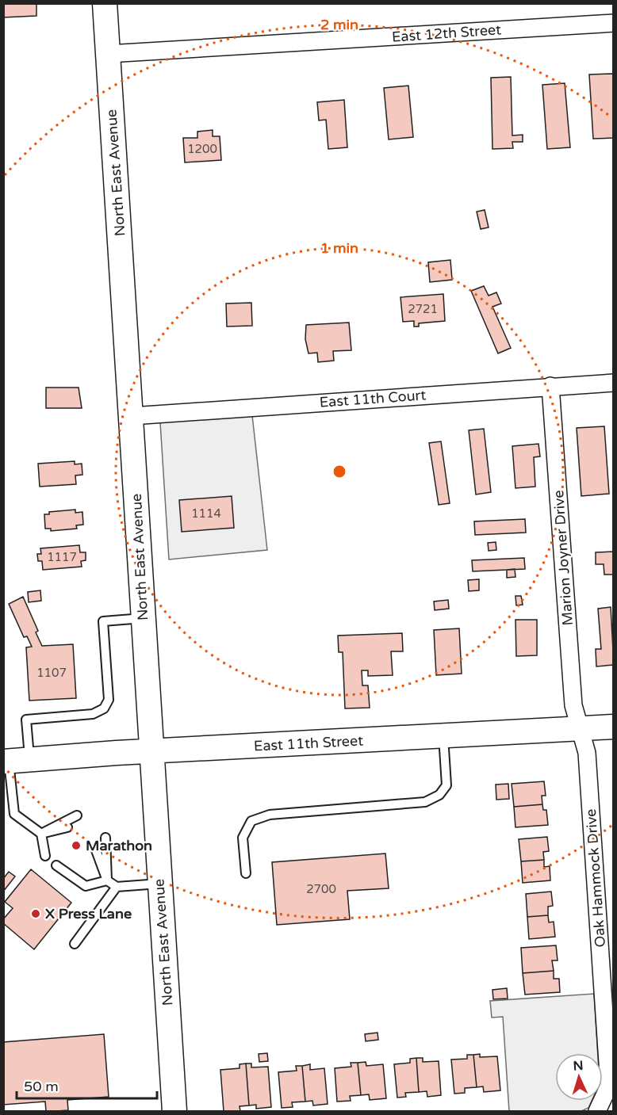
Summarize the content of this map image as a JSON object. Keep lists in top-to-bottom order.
{
  "streets": {
    "main road": ["North East Avenue", "East 11th Street"],
    "street": [
      "East 12th Street",
      "East 11th Court",
      "Marion Joyner Drive",
      "Oak Hammock Drive"
    ]
  },
  "crossings": [
    ["East 12th Street", "North East Avenue"],
    ["North East Avenue", "East 11th Court"],
    ["North East Avenue", "East 11th Street"],
    ["East 11th Court", "Marion Joyner Drive"],
    ["Marion Joyner Drive", "East 11th Street"],
    ["Marion Joyner Drive", "Oak Hammock Drive"],
    ["East 11th Street", "Oak Hammock Drive"]
  ],
  "places": ["Marathon", "X Press Lane"],
  "house_numbers": [
    "1200",
    "2721",
    "1114",
    "1117",
    "1107",
    "2700"
  ],
  "scale_bar": "50 m",
  "north": "top",
  "rings": ["2 min", "1 min"]
}
